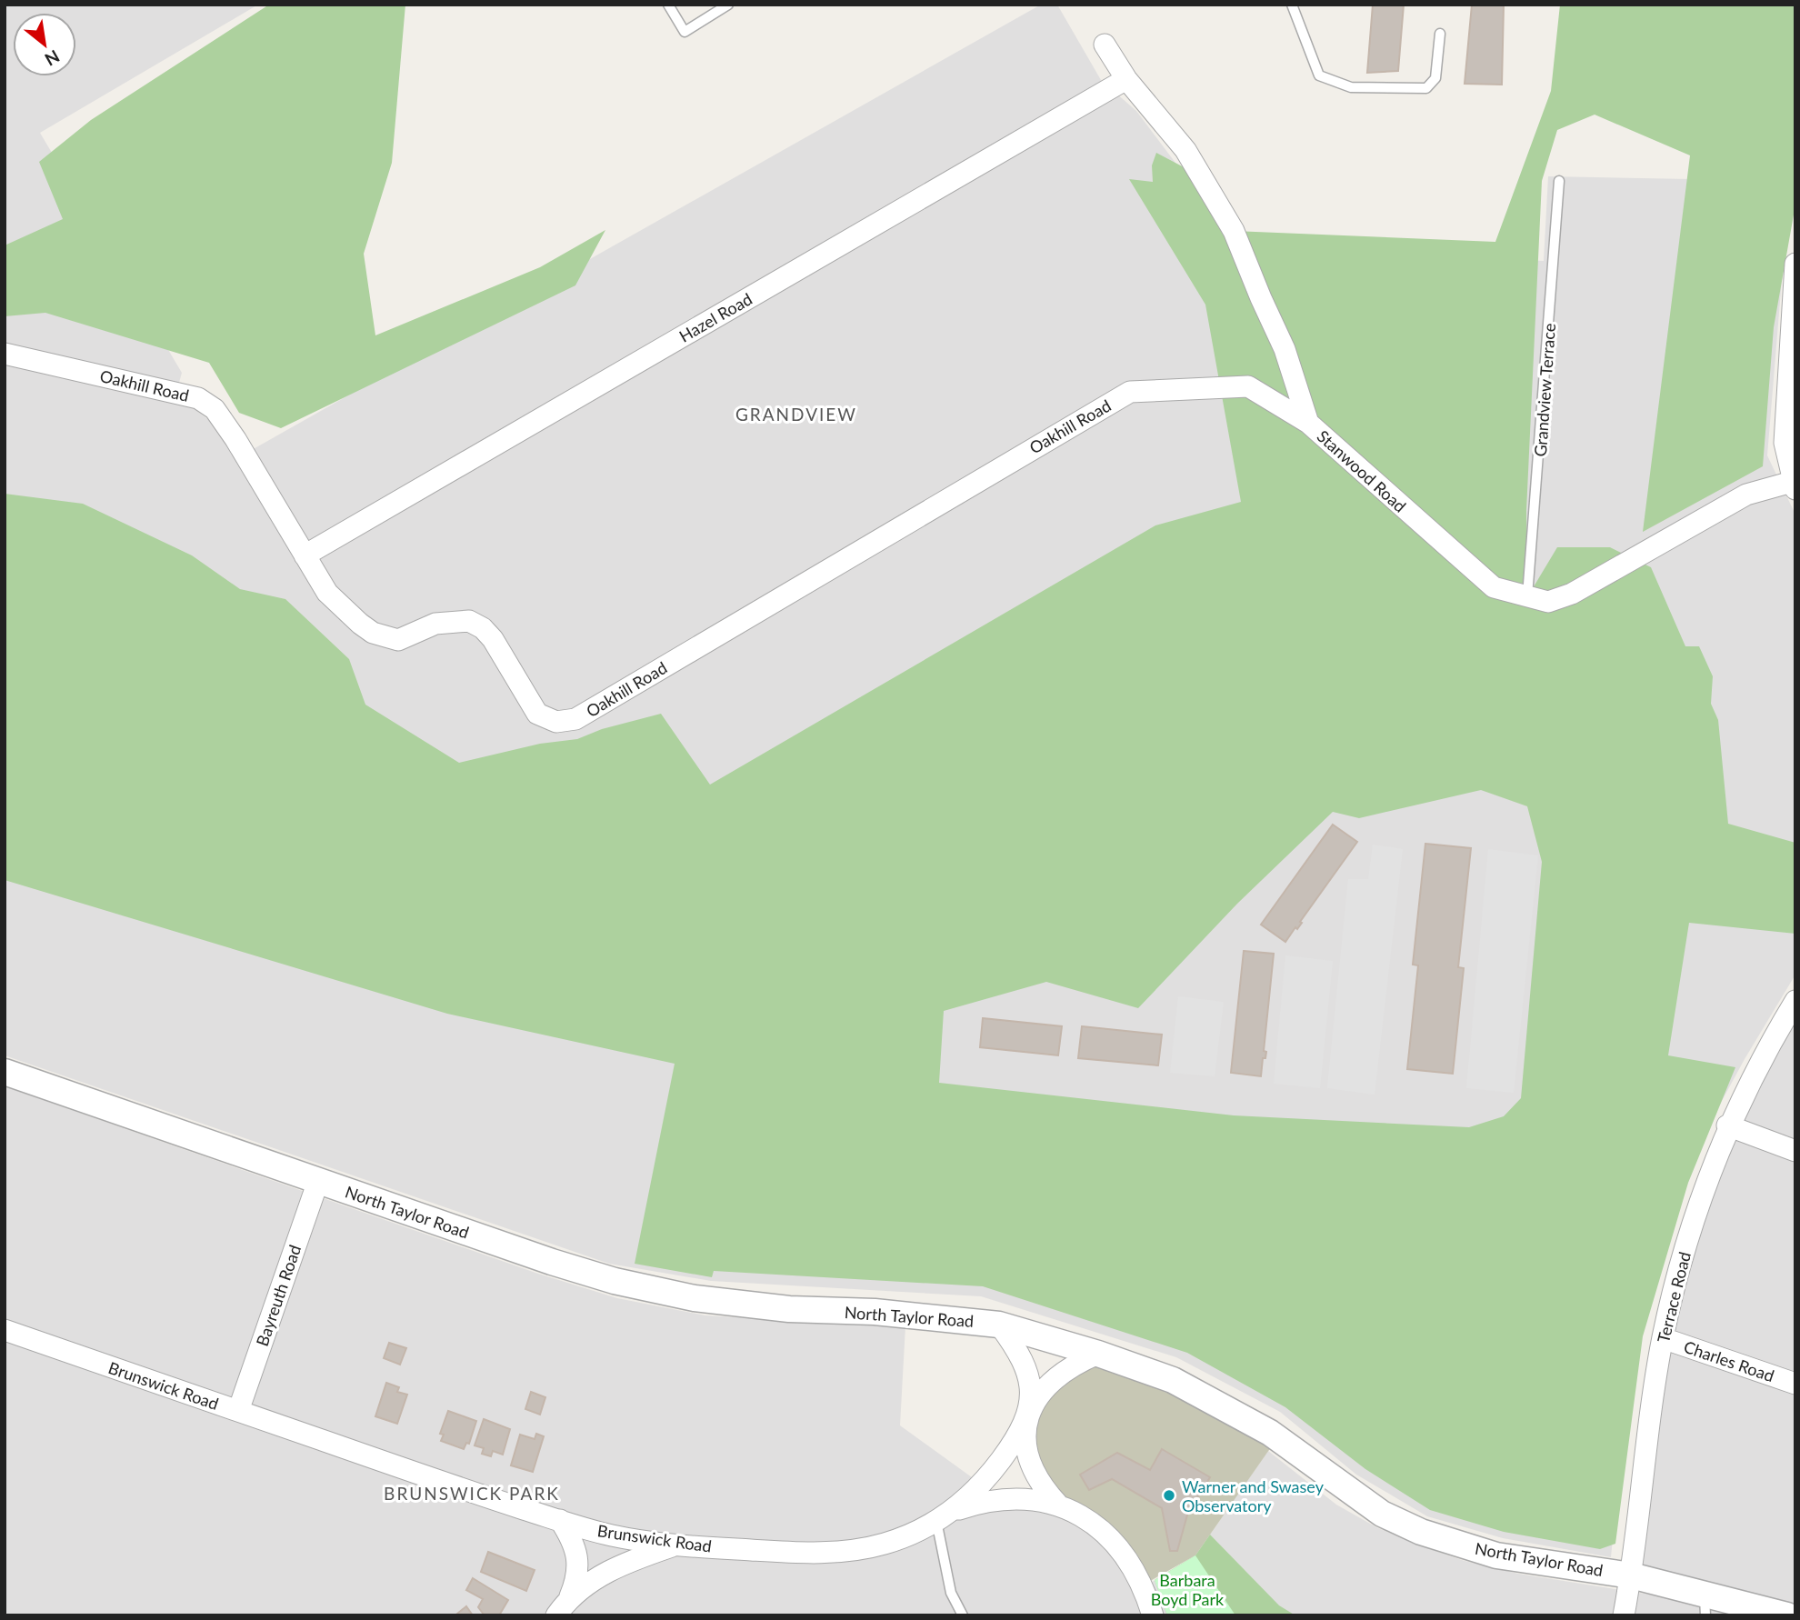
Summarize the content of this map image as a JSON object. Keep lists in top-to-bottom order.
{
  "streets": {
    "street": [
      "Hazel Road",
      "Oakhill Road",
      "Stanwood Road",
      "North Taylor Road",
      "Bayreuth Road",
      "Terrace Road",
      "Charles Road",
      "Brunswick Road"
    ],
    "lane": ["Grandview Terrace"]
  },
  "crossings": [
    ["Hazel Road", "Oakhill Road"],
    ["Hazel Road", "Stanwood Road"],
    ["Oakhill Road", "Stanwood Road"],
    ["Grandview Terrace", "Stanwood Road"],
    ["North Taylor Road", "Bayreuth Road"],
    ["North Taylor Road", "Terrace Road"],
    ["North Taylor Road", "Brunswick Road"],
    ["Bayreuth Road", "Brunswick Road"],
    ["Terrace Road", "Charles Road"]
  ],
  "districts": ["GRANDVIEW", "BRUNSWICK PARK"],
  "parks": ["Barbara Boyd Park"],
  "places": ["Warner and Swasey Observatory"],
  "north": "bottom right"
}
